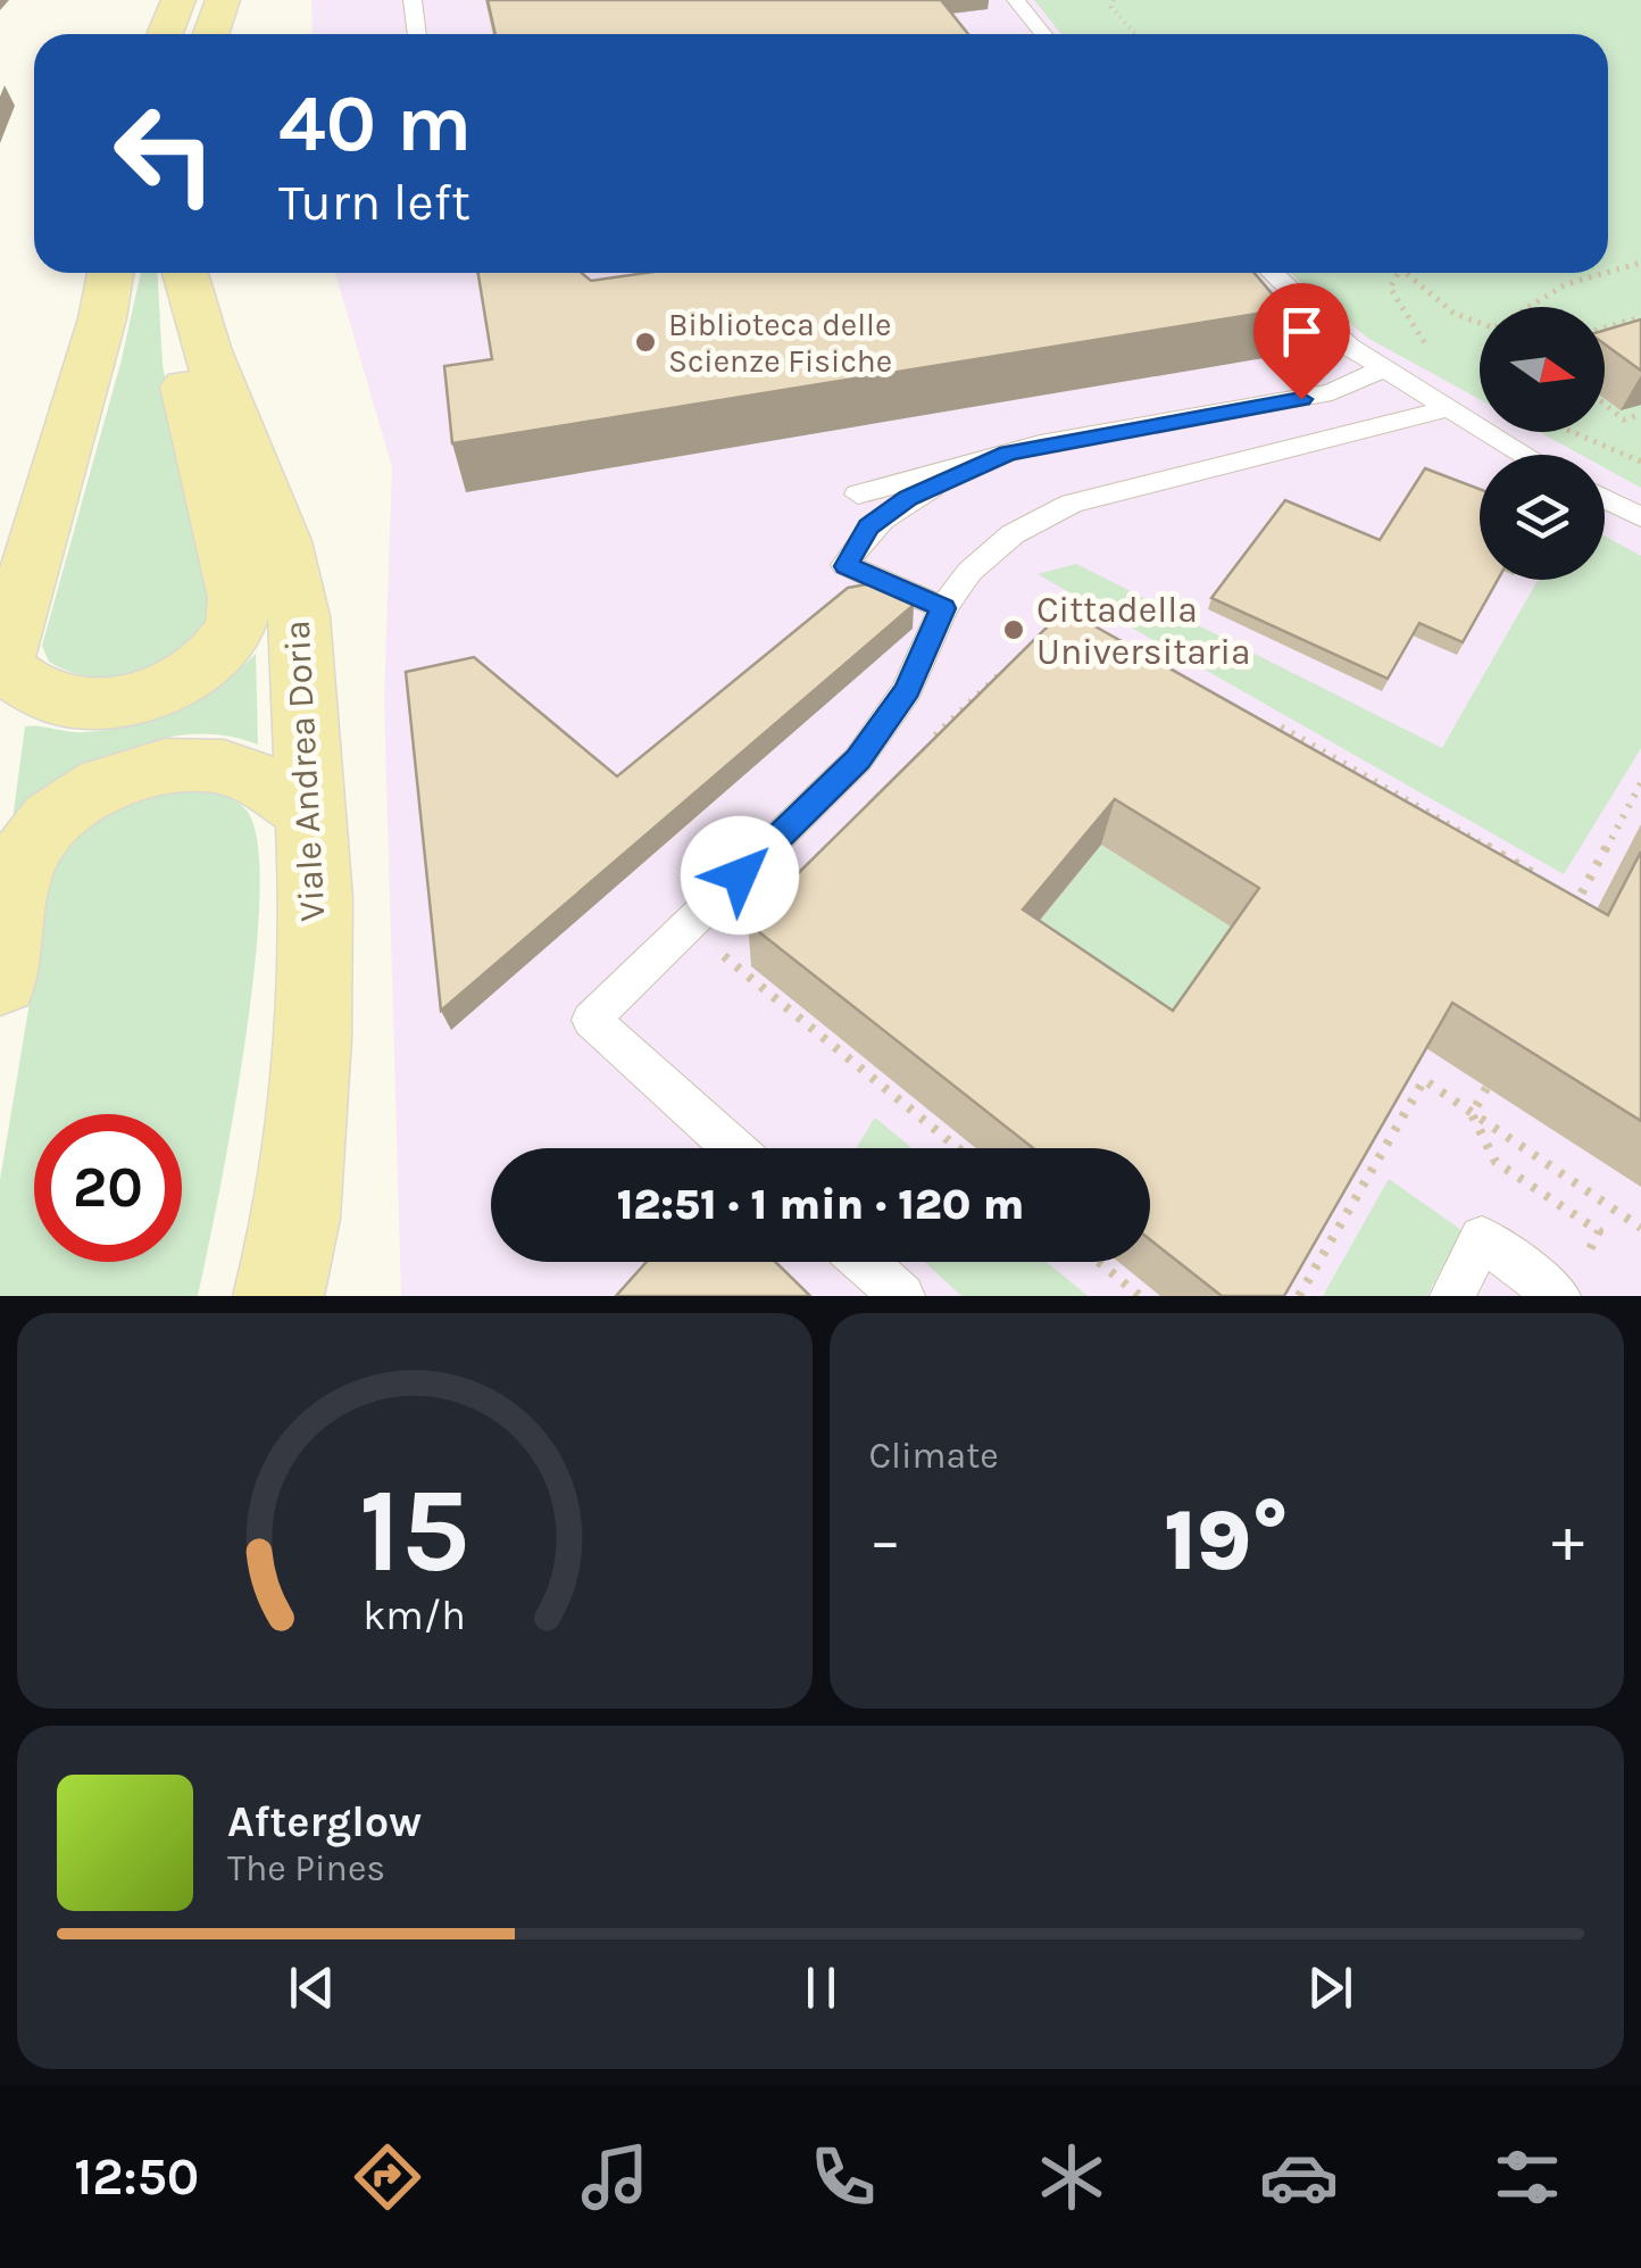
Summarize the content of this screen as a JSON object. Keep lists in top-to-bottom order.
{
  "streets": {
    "main road": ["Viale Andrea Doria"]
  },
  "places": ["Biblioteca delle Scienze Fisiche", "Cittadella Universitaria"],
  "north": "right",
  "page": {
    "turn": ["40 m", "Turn left"],
    "limit": "20",
    "trip": "12:51 · 1 min · 120 m",
    "tile": "Climate",
    "heat": ["−", "19°", "+"],
    "song": ["Afterglow", "The Pines"],
    "tabs": "12:50",
    "gauge": ["15", "km/h"]
  }
}
